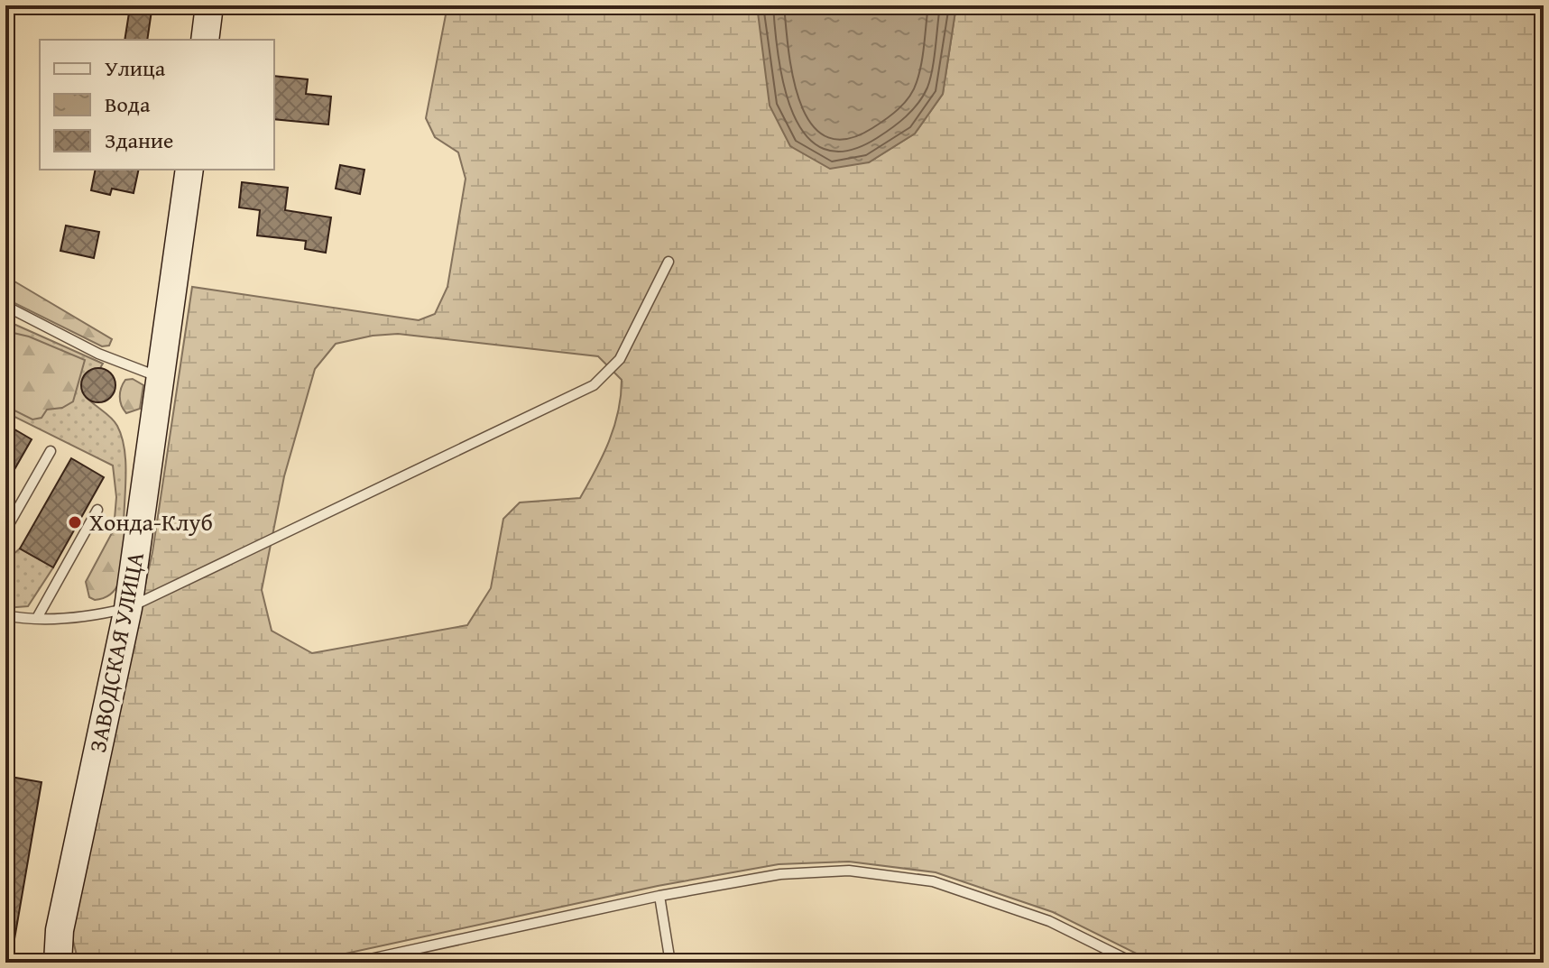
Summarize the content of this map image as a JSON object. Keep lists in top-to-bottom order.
{
  "streets": {
    "street": ["ЗАВОДСКАЯ УЛИЦА"]
  },
  "places": ["Хонда-Клуб"],
  "legend": ["Улица", "Вода", "Здание"]
}
